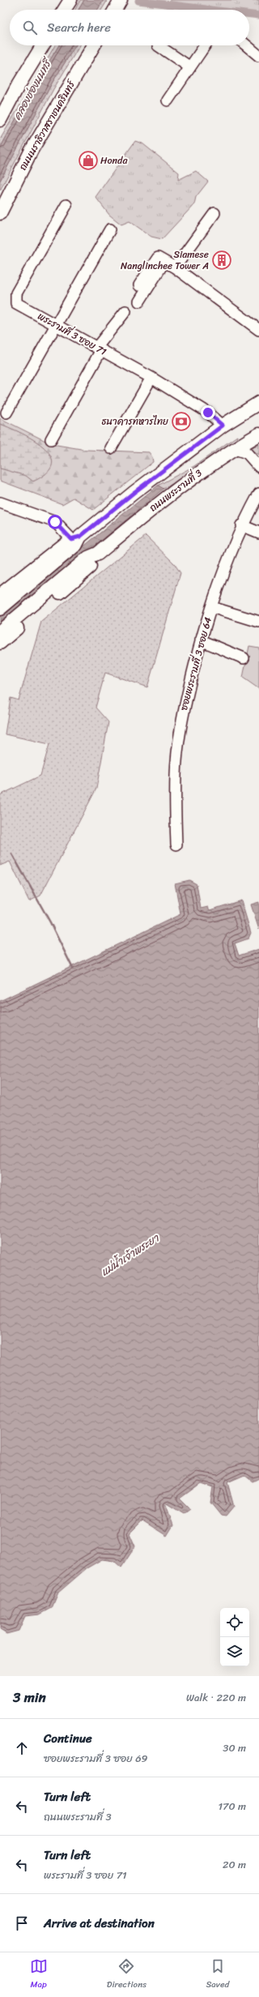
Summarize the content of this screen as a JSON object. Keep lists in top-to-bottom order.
{
  "streets": {
    "main road": ["ถนนนราธิวาสราชนครินทร์", "ถนนพระรามที่ 3"],
    "street": ["พระรามที่ 3 ซอย 71", "ซอยพระรามที่ 3 ซอย 64"]
  },
  "water": ["คลองช่องนนทรี", "แม่น้ำเจ้าพระยา"],
  "places": {
    "shop": ["Honda"],
    "building": ["Siamese Nanglinchee Tower A"],
    "bank": ["ธนาคารทหารไทย"]
  },
  "page": {
    "search": "Search here",
    "heading": ["3 min", "Walk · 220 m"],
    "list": [
      ["Continue", "ซอยพระรามที่ 3 ซอย 69", "30 m"],
      ["Turn left", "ถนนพระรามที่ 3", "170 m"],
      ["Turn left", "พระรามที่ 3 ซอย 71", "20 m"],
      "Arrive at destination"
    ],
    "nav": ["Map", "Directions", "Saved"]
  }
}
